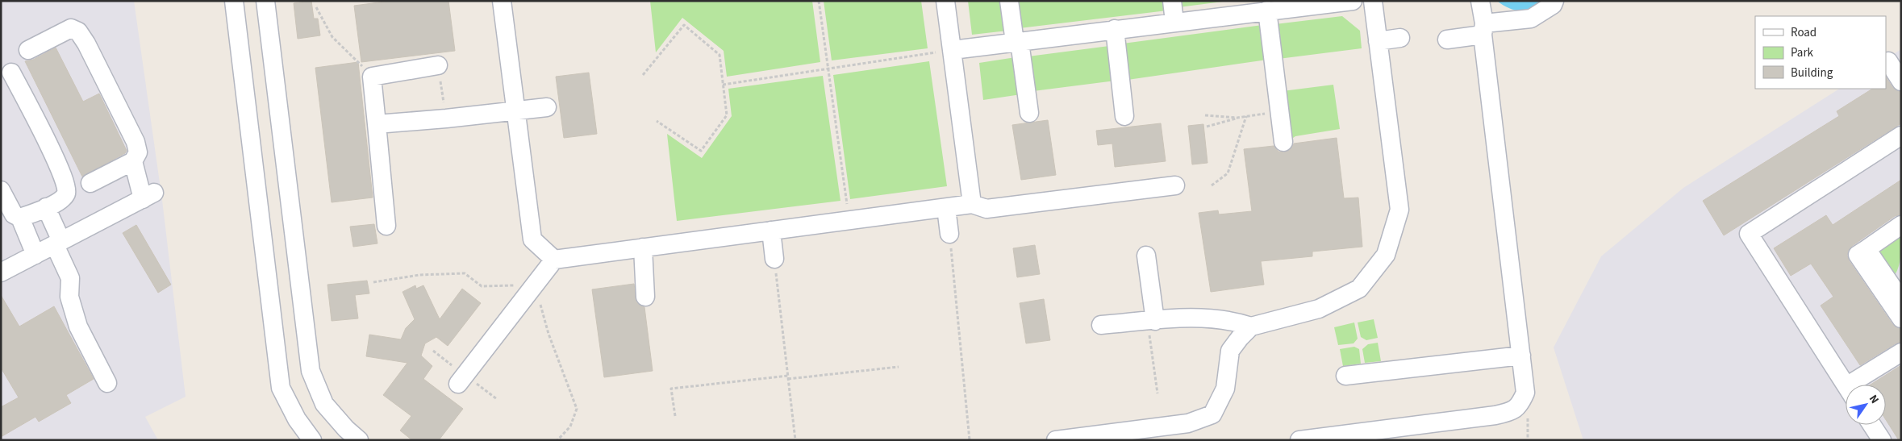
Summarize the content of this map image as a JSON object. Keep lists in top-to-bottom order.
{
  "legend": ["Road", "Park", "Building"],
  "north": "top right"
}
